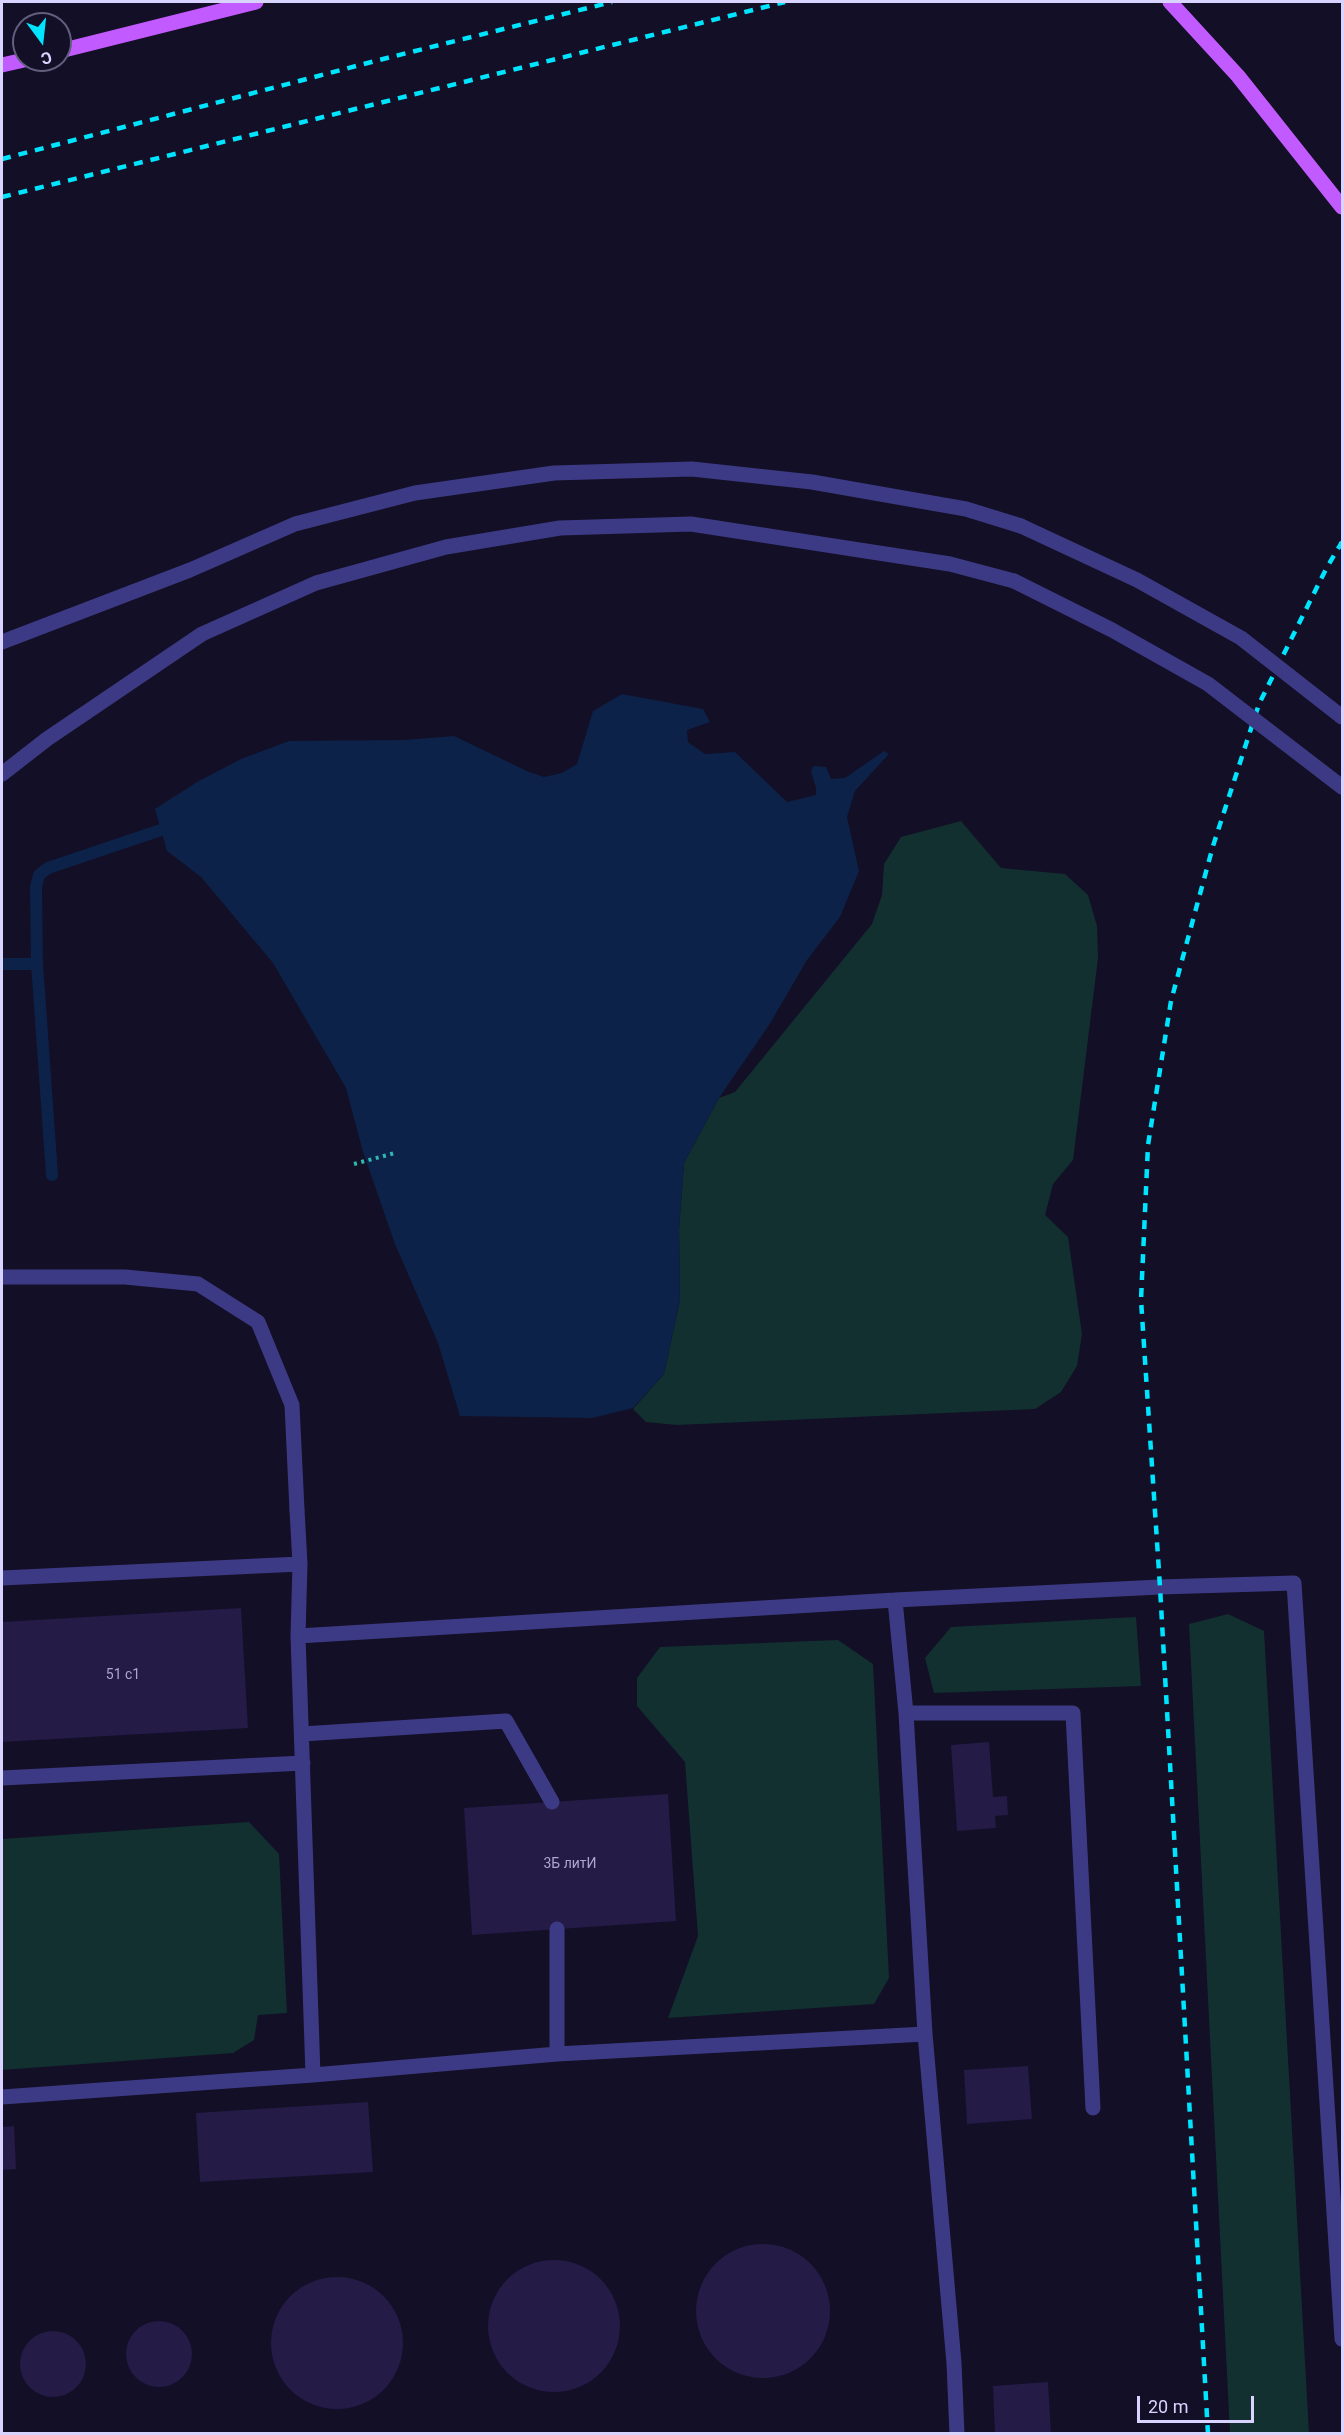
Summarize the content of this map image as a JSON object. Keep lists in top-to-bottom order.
{
  "house_numbers": ["51 с1", "3Б литИ"],
  "scale_bar": "20 m",
  "north": "bottom"
}
